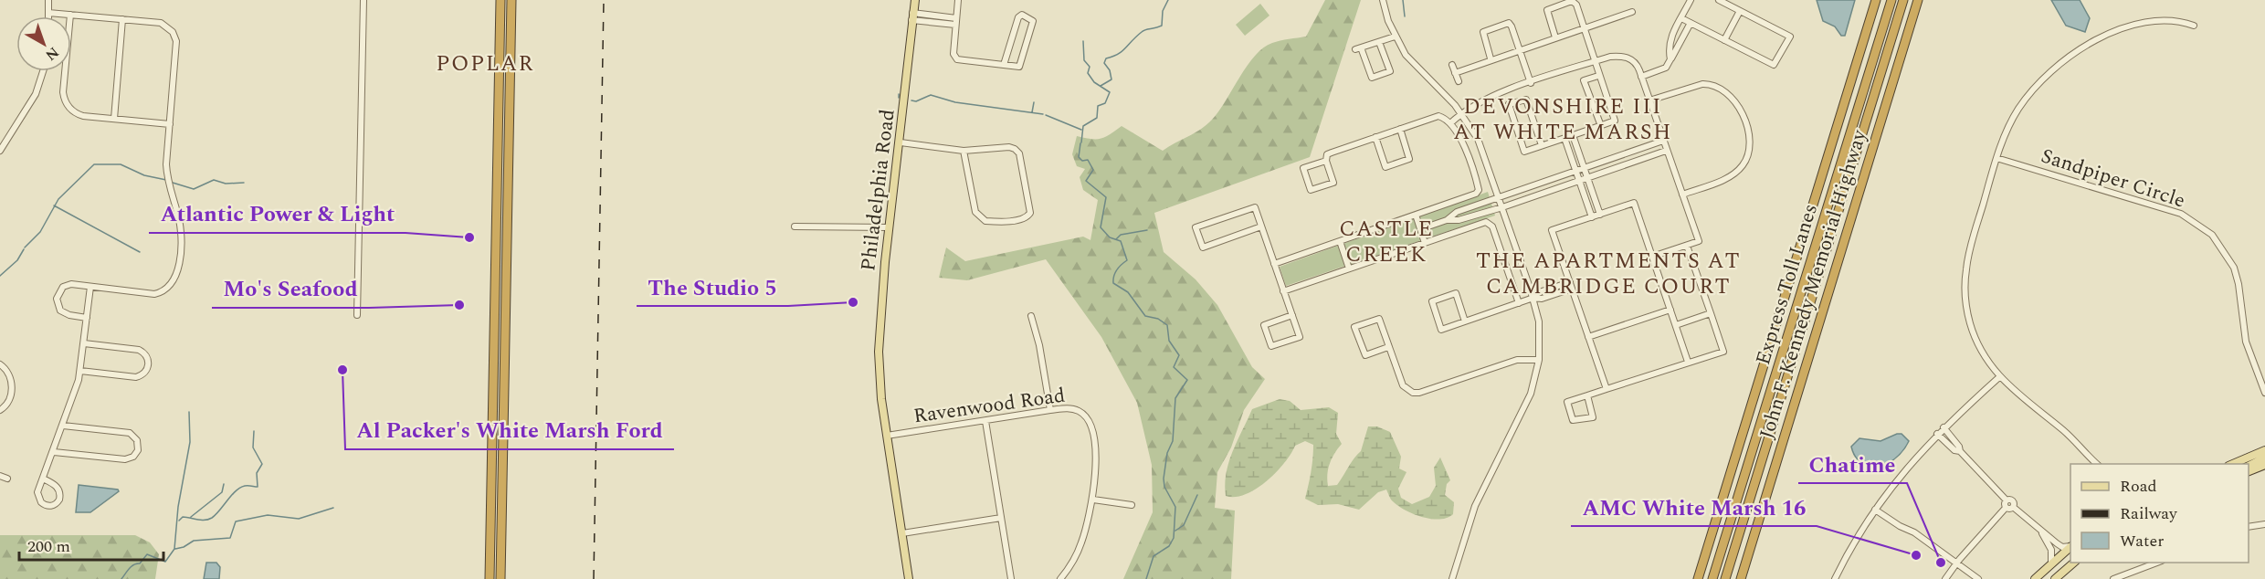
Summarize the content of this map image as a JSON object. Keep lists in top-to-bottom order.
{
  "streets": {
    "highway": ["Express Toll Lanes", "John F. Kennedy Memorial Highway"],
    "main road": ["Philadelphia Road"],
    "street": ["Sandpiper Circle", "Ravenwood Road"]
  },
  "crossings": [
    ["Philadelphia Road", "Ravenwood Road"]
  ],
  "districts": [
    "POPLAR",
    "DEVONSHIRE III AT WHITE MARSH",
    "CASTLE CREEK",
    "THE APARTMENTS AT CAMBRIDGE COURT"
  ],
  "places": [
    "Atlantic Power & Light",
    "The Studio 5",
    "Mo's Seafood",
    "Al Packer's White Marsh Ford",
    "AMC White Marsh 16",
    "Chatime"
  ],
  "legend": ["Road", "Railway", "Water"],
  "scale_bar": "200 m",
  "north": "bottom right"
}
